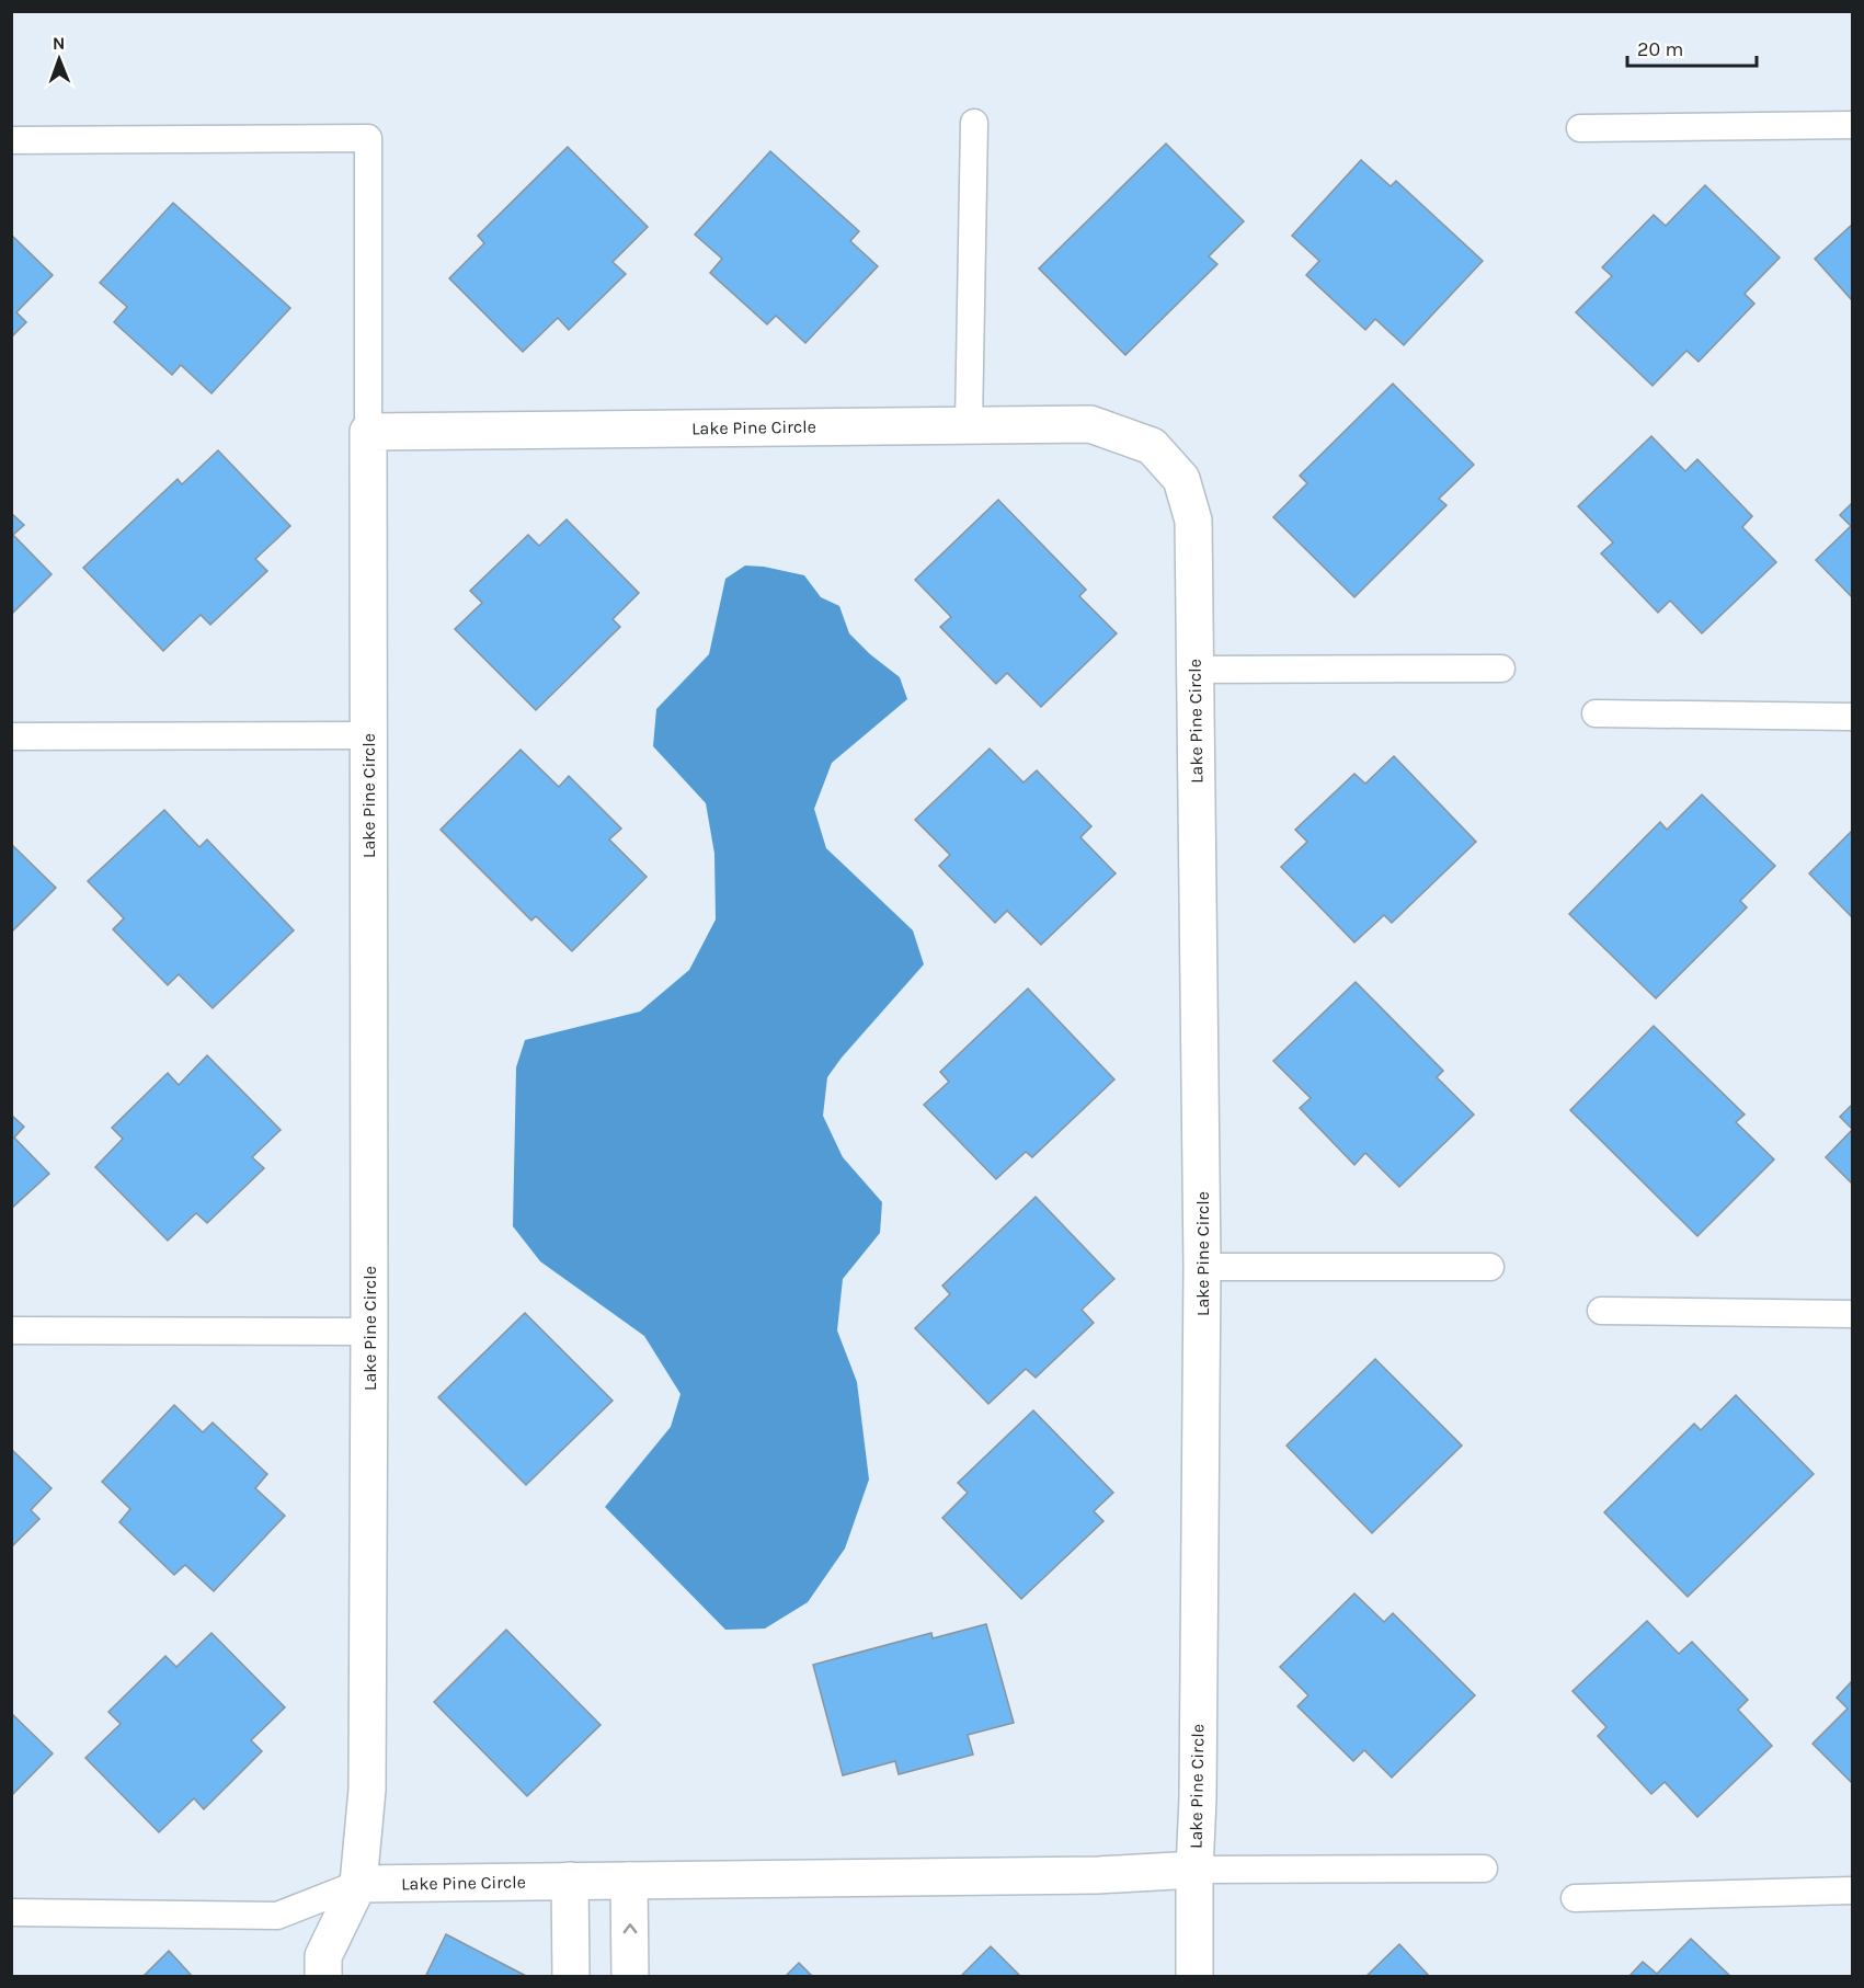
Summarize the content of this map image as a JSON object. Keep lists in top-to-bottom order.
{
  "streets": {
    "street": ["Lake Pine Circle"]
  },
  "scale_bar": "20 m",
  "north": "top"
}
